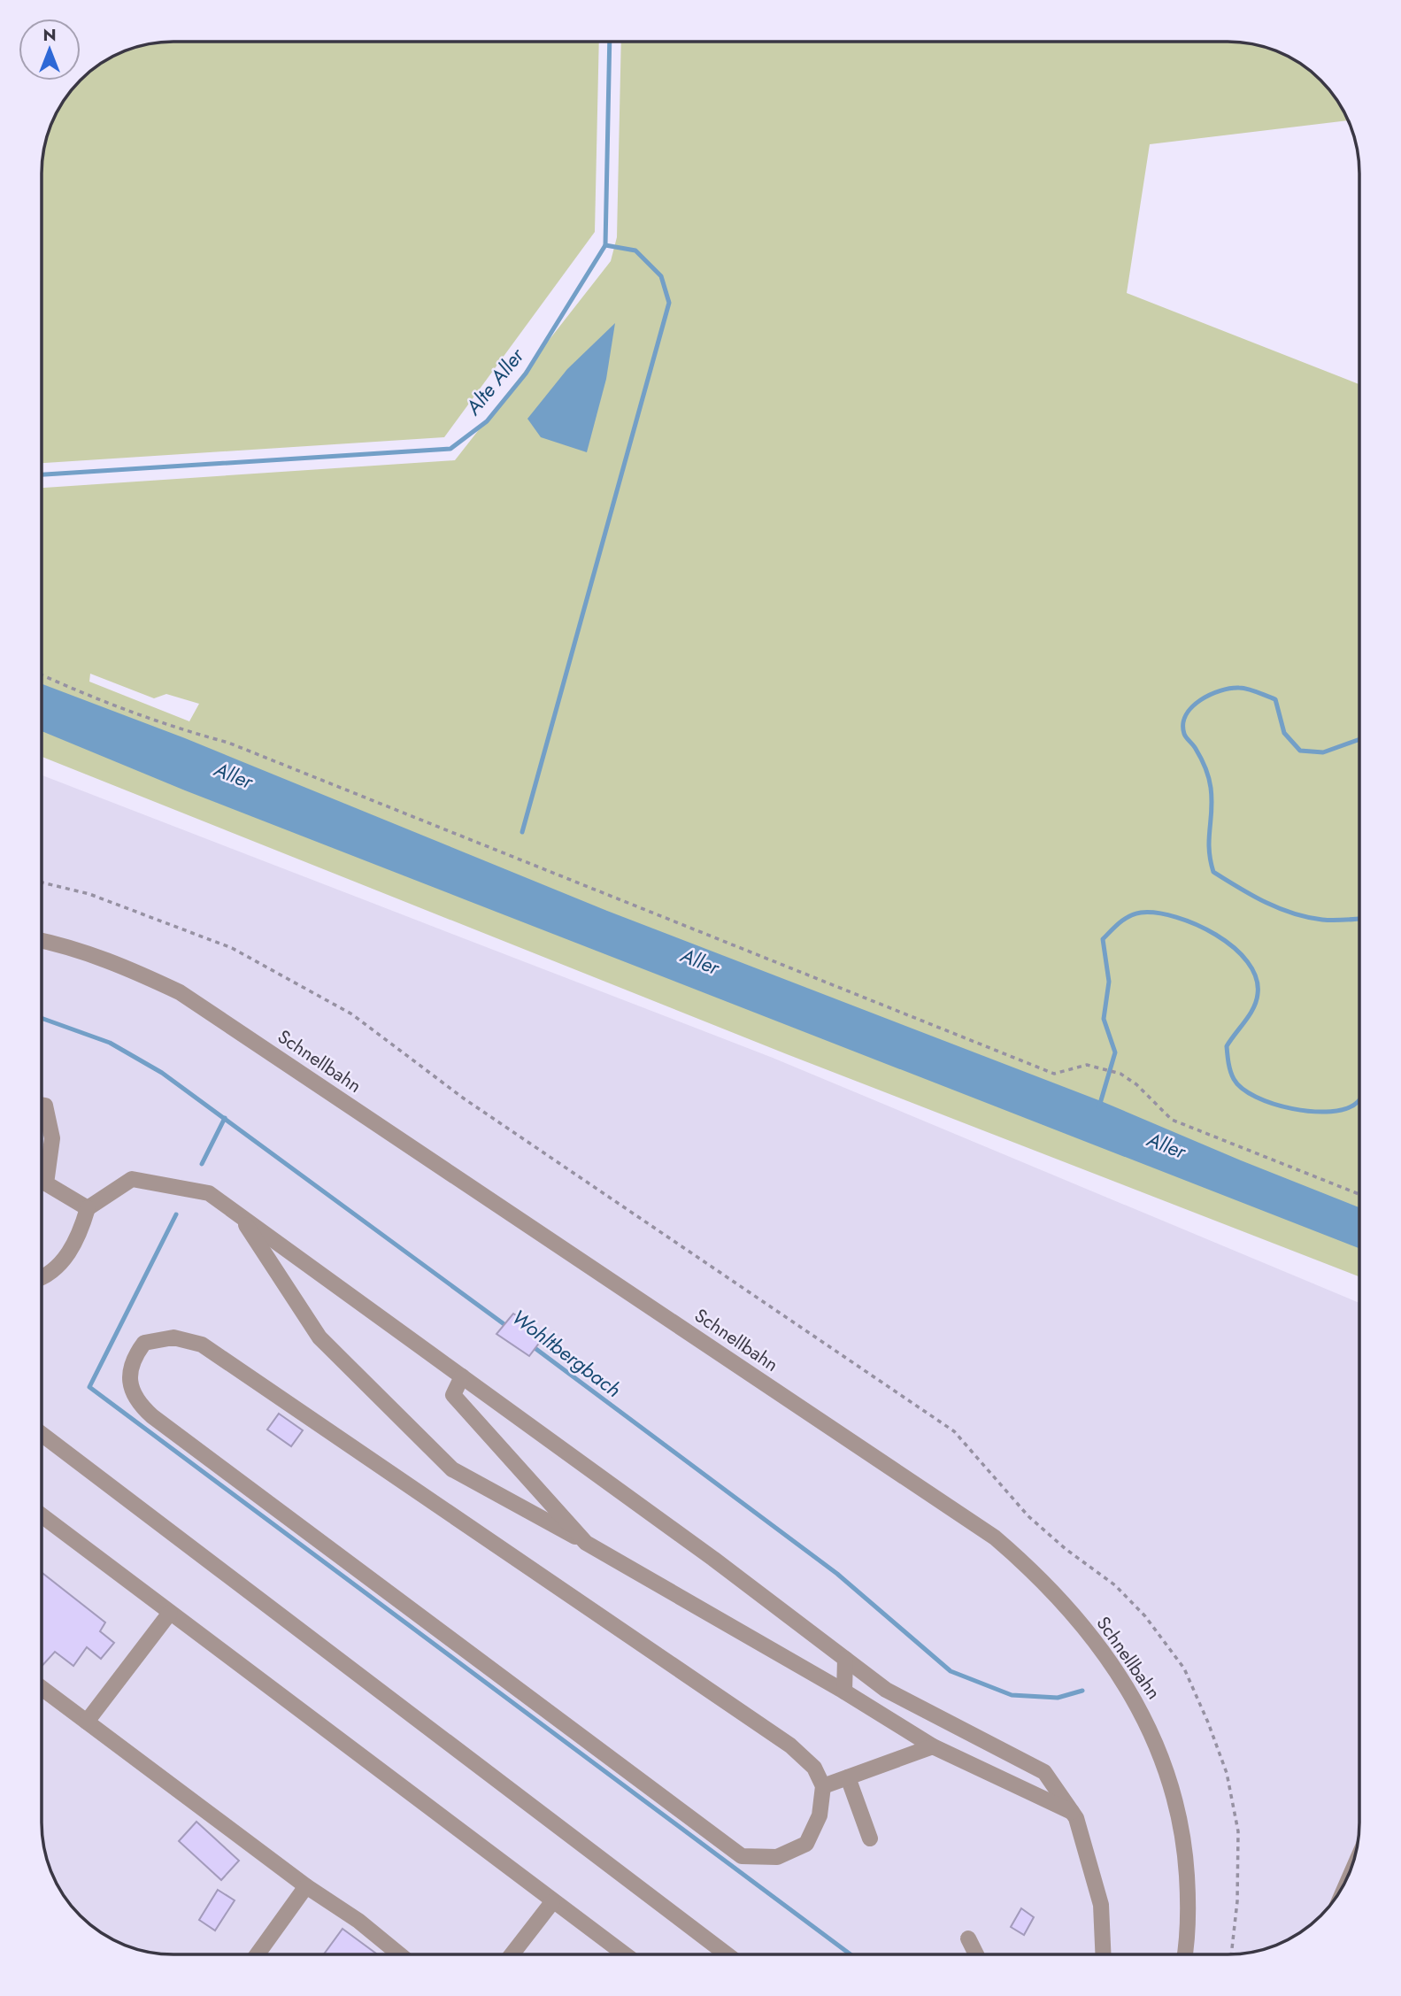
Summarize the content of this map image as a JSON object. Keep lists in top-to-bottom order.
{
  "streets": {
    "street": ["Schnellbahn"]
  },
  "water": ["Alte Aller", "Aller", "Wohltbergbach"],
  "north": "top"
}
